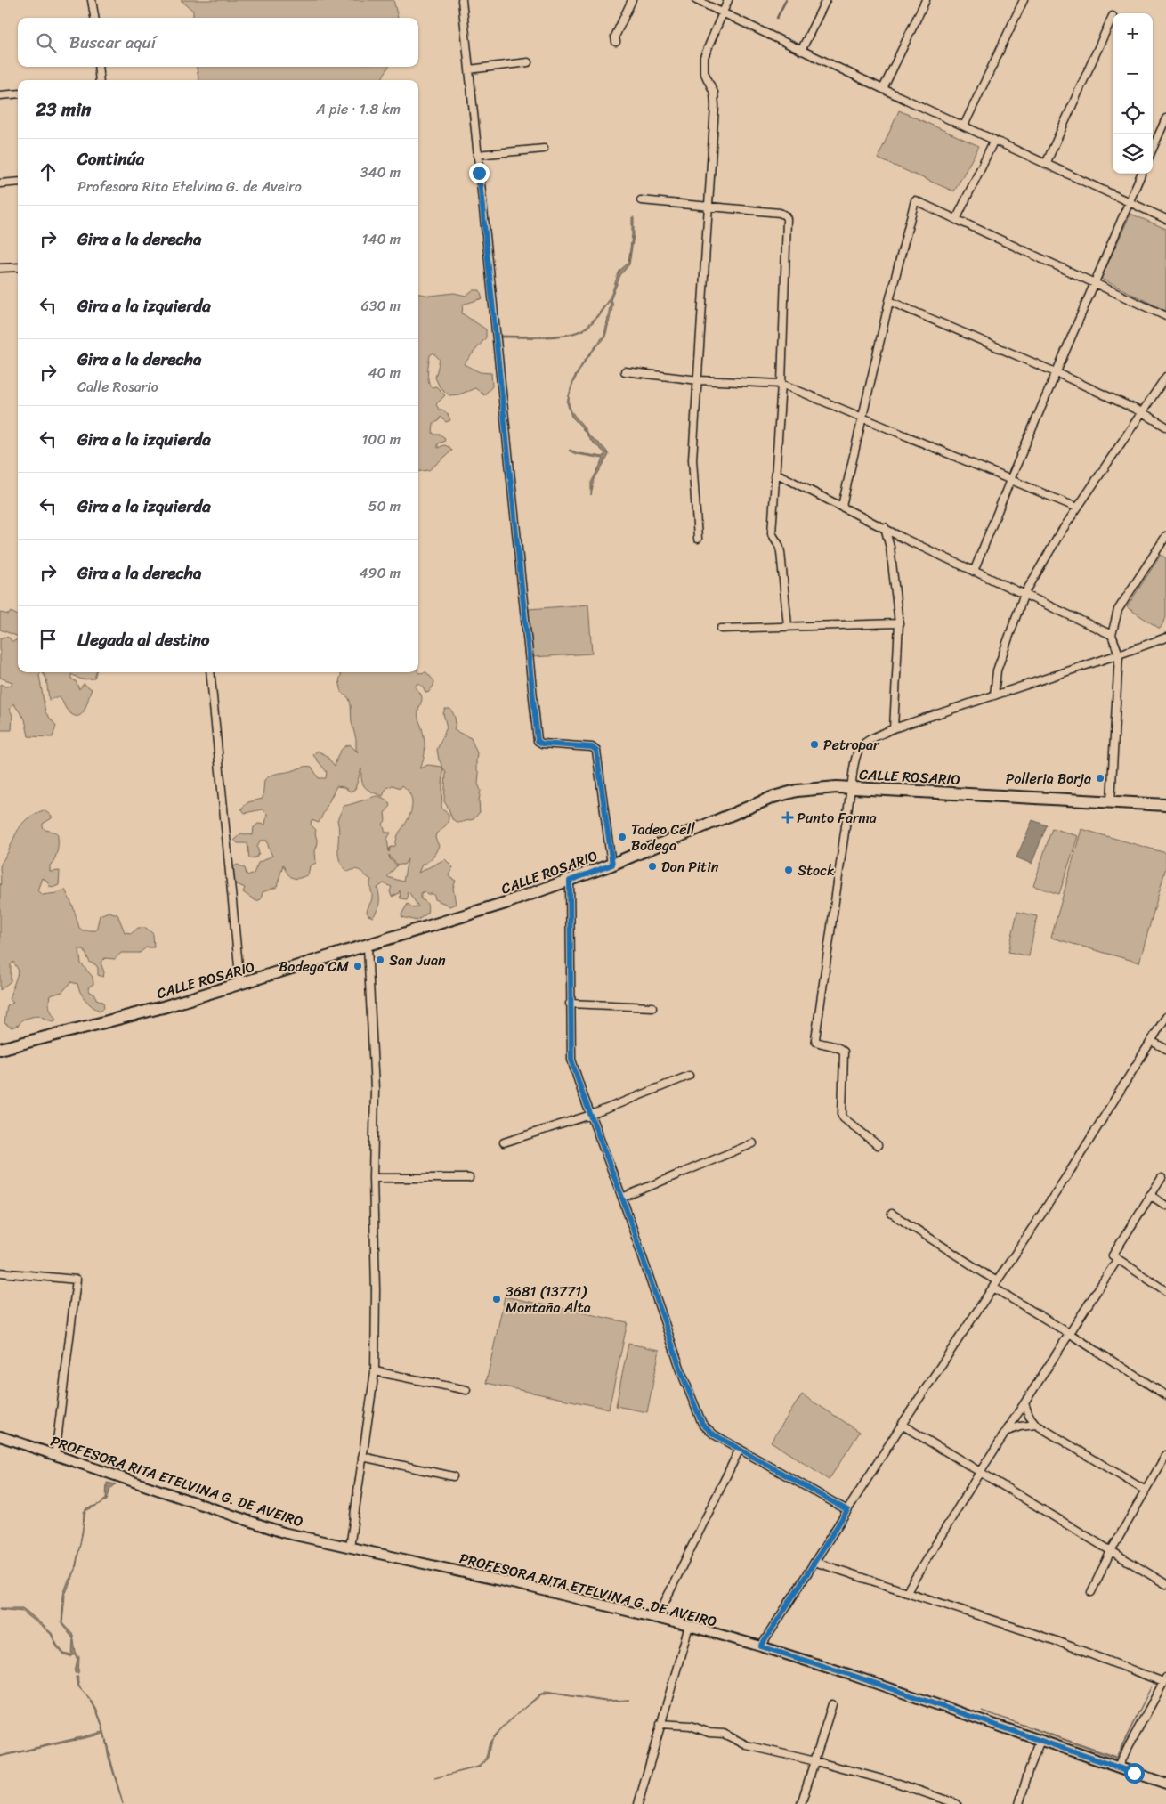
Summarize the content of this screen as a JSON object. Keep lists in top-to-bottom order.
{
  "streets": {
    "main road": ["CALLE ROSARIO"],
    "street": ["PROFESORA RITA ETELVINA G. DE AVEIRO"]
  },
  "places": {
    "other": [
      "Petropar",
      "Polleria Borja",
      "Tadeo Cell Bodega",
      "Don Pitin",
      "Stock",
      "San Juan",
      "Bodega CM",
      "3681 (13771) Montaña Alta"
    ],
    "health": ["Punto Farma"]
  },
  "page": {
    "map_buttons": ["+", "−"],
    "search": "Buscar aquí",
    "heading": ["23 min", "A pie · 1.8 km"],
    "list": [
      ["Continúa", "Profesora Rita Etelvina G. de Aveiro", "340 m"],
      ["Gira a la derecha", "140 m"],
      ["Gira a la izquierda", "630 m"],
      ["Gira a la derecha", "Calle Rosario", "40 m"],
      ["Gira a la izquierda", "100 m"],
      ["Gira a la izquierda", "50 m"],
      ["Gira a la derecha", "490 m"],
      "Llegada al destino"
    ]
  }
}
